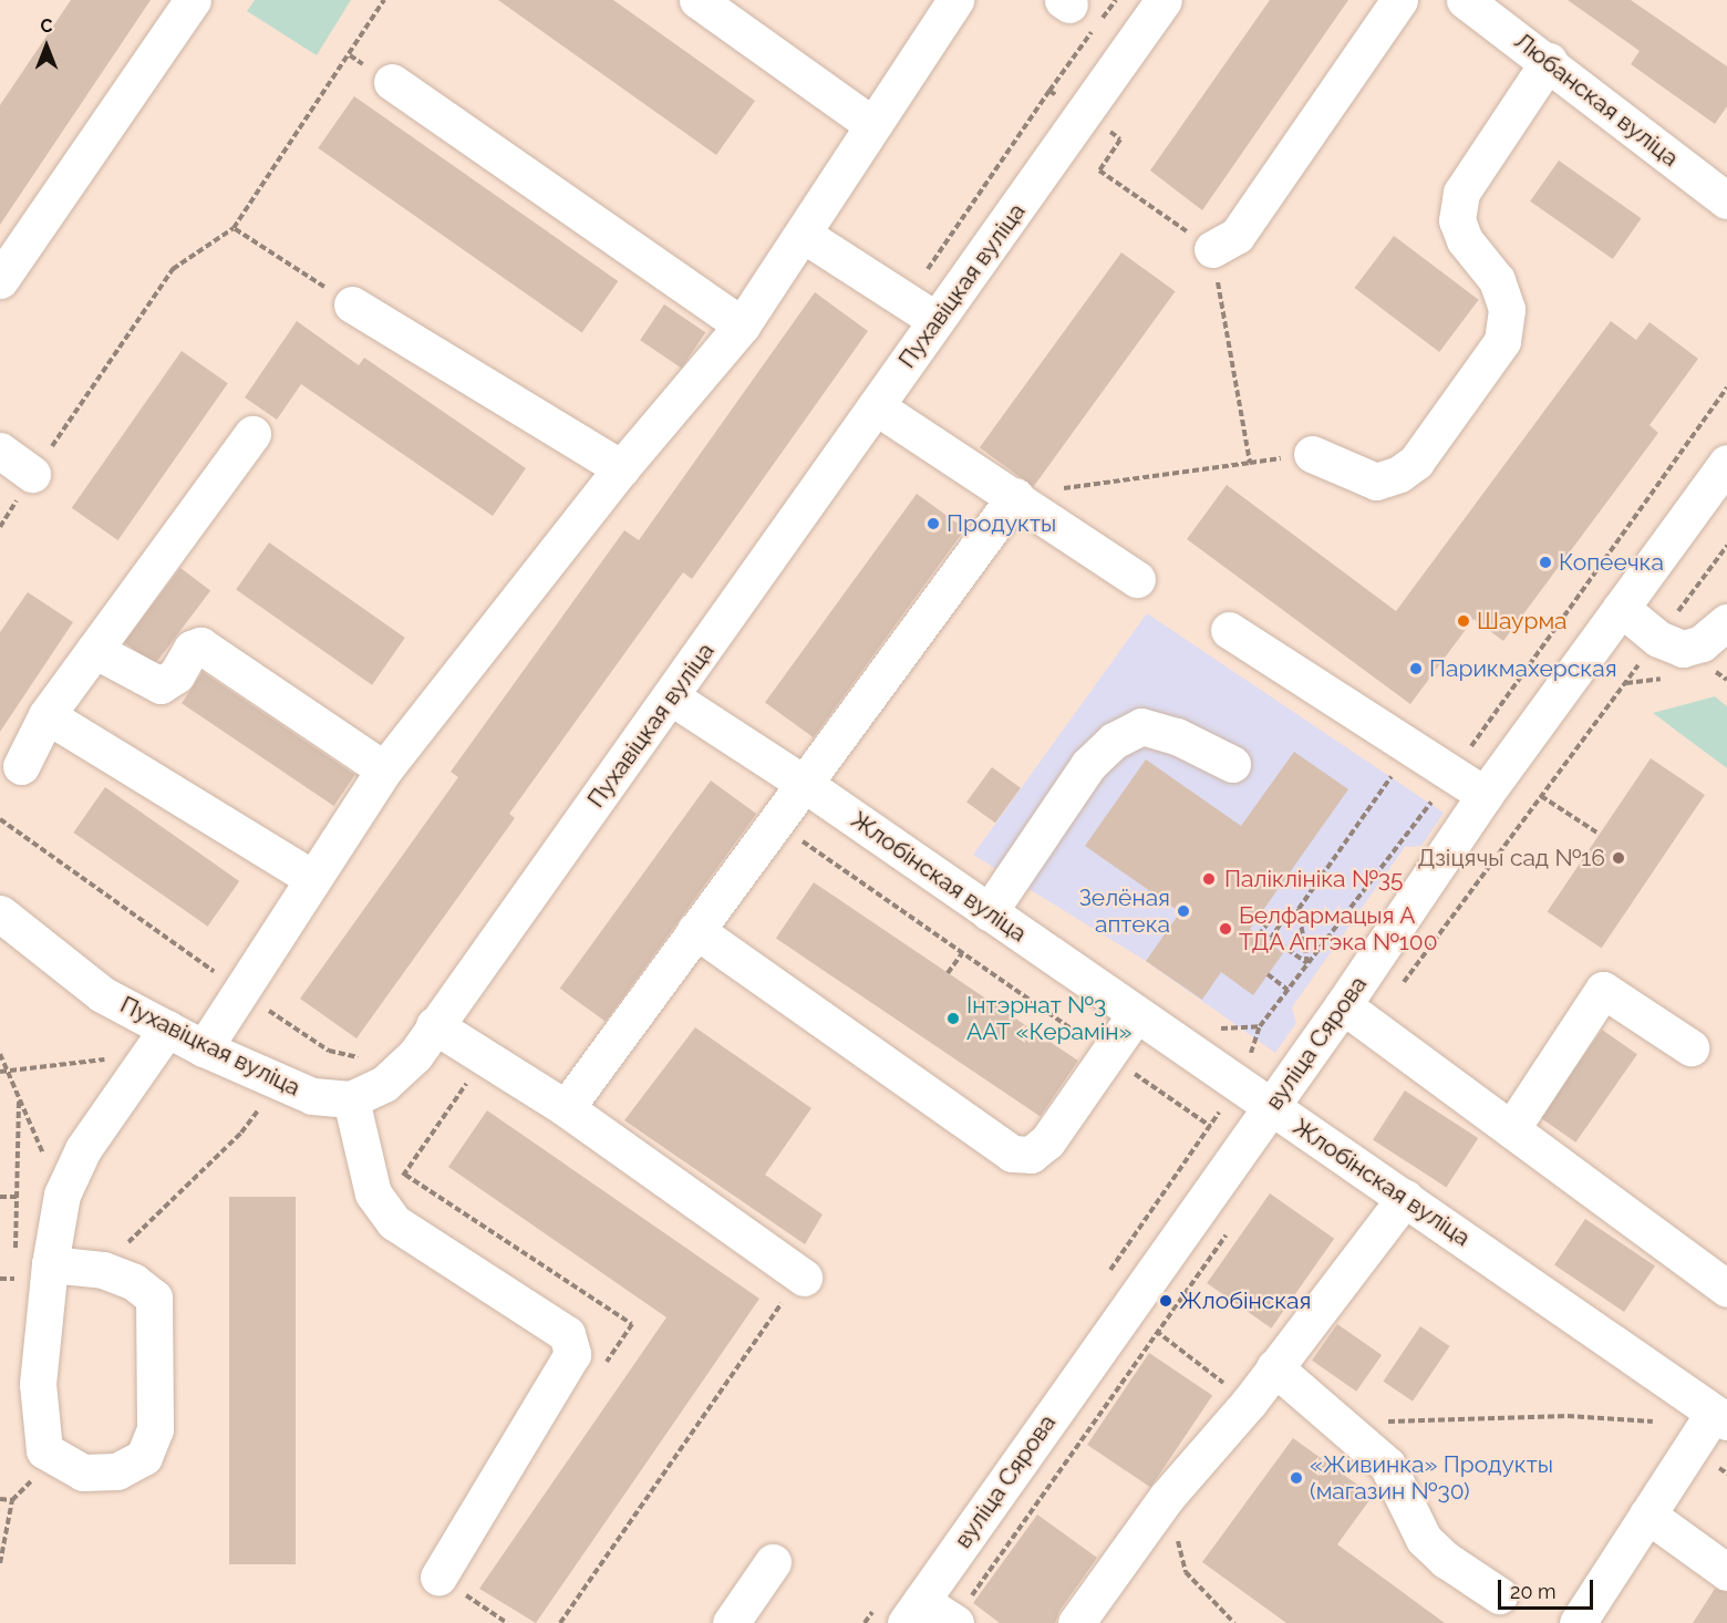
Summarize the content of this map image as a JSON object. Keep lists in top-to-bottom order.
{
  "streets": {
    "street": [
      "Любанская вуліца",
      "Пухавіцкая вуліца",
      "Жлобінская вуліца",
      "вуліца Сярова"
    ]
  },
  "crossings": [
    ["Пухавіцкая вуліца", "Жлобінская вуліца"],
    ["Жлобінская вуліца", "вуліца Сярова"]
  ],
  "places": [
    "Продукты",
    "Копеечка",
    "Шаурма",
    "Парикмахерская",
    "Дзіцячы сад №16",
    "Паліклініка №35",
    "Зелёная аптека",
    "Белфармацыя А ТДА Аптэка №100",
    "Інтэрнат №3 ААТ «Керамін»",
    "Жлобінская",
    "«Живинка» Продукты (магазин №30)"
  ],
  "scale_bar": "20 m",
  "north": "top"
}
